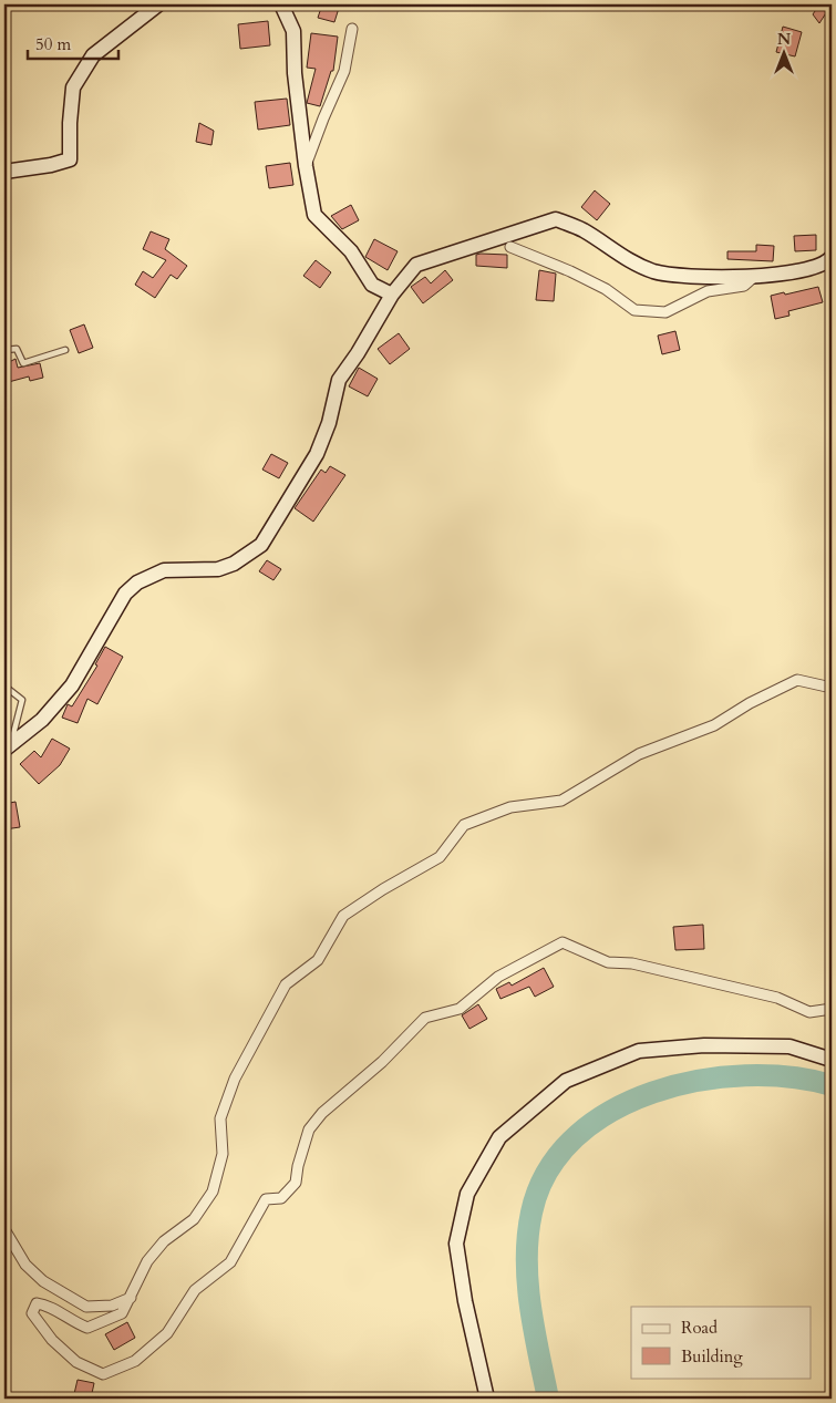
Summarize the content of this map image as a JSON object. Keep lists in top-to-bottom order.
{
  "legend": ["Road", "Building"],
  "scale_bar": "50 m",
  "north": "top"
}
